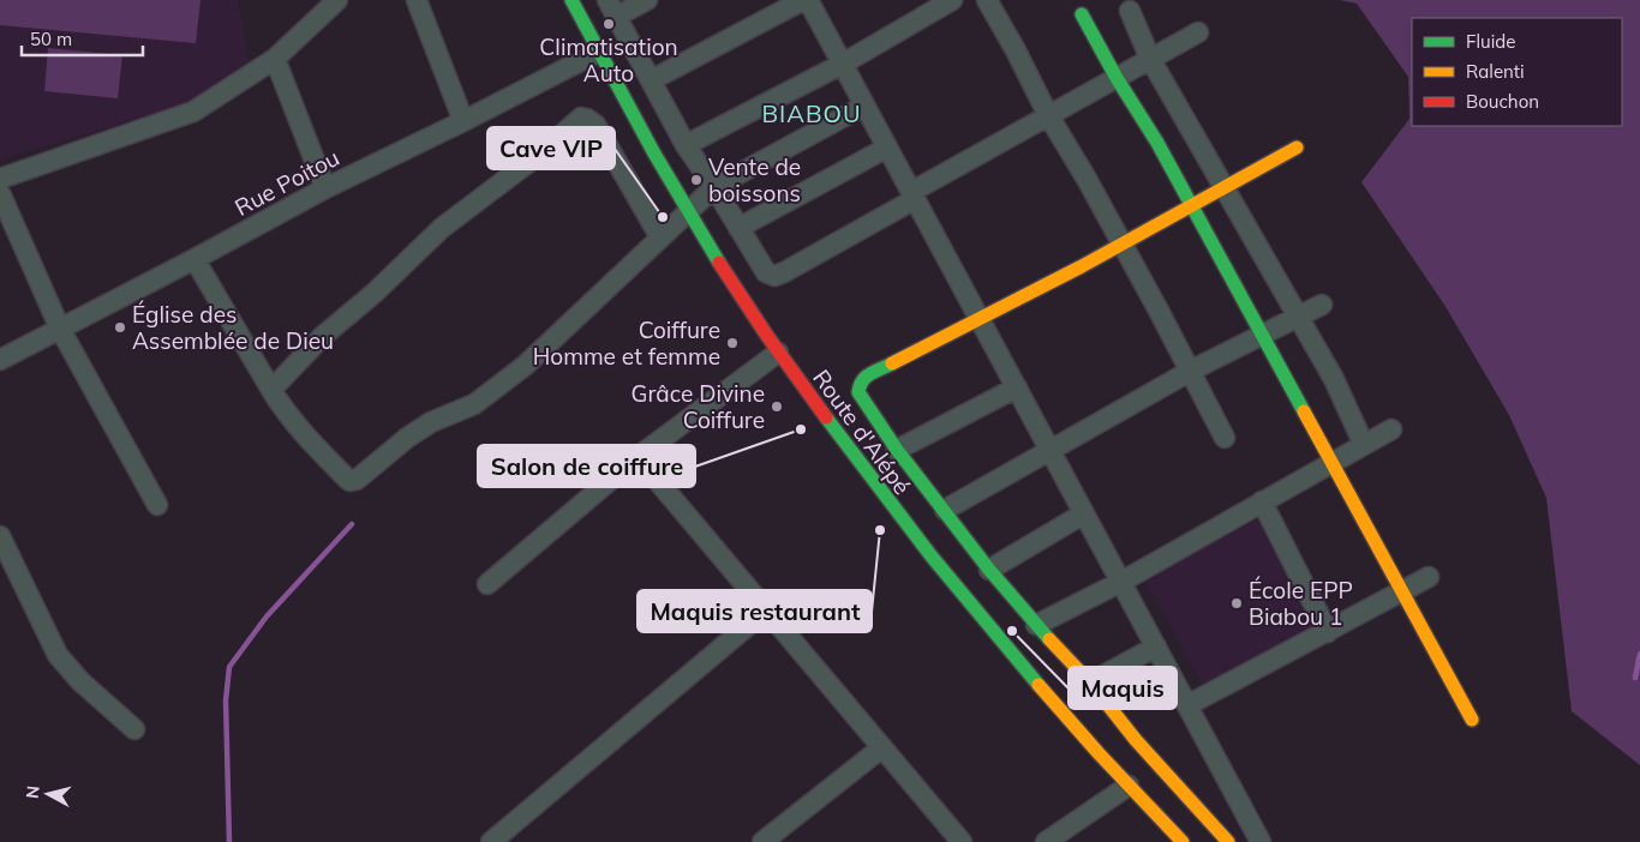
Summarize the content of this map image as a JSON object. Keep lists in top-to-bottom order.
{
  "streets": {
    "street": ["Rue Poitou", "Route d'Alépé"]
  },
  "crossings": [
    ["Rue Poitou", "Route d'Alépé"]
  ],
  "districts": ["BIABOU"],
  "places": [
    "Climatisation Auto",
    "Vente de boissons",
    "Cave VIP",
    "Église des Assemblée de Dieu",
    "Coiffure Homme et femme",
    "Grâce Divine Coiffure",
    "Salon de coiffure",
    "Maquis restaurant",
    "École EPP Biabou 1",
    "Maquis"
  ],
  "legend": ["Fluide", "Ralenti", "Bouchon"],
  "scale_bar": "50 m",
  "north": "left"
}
